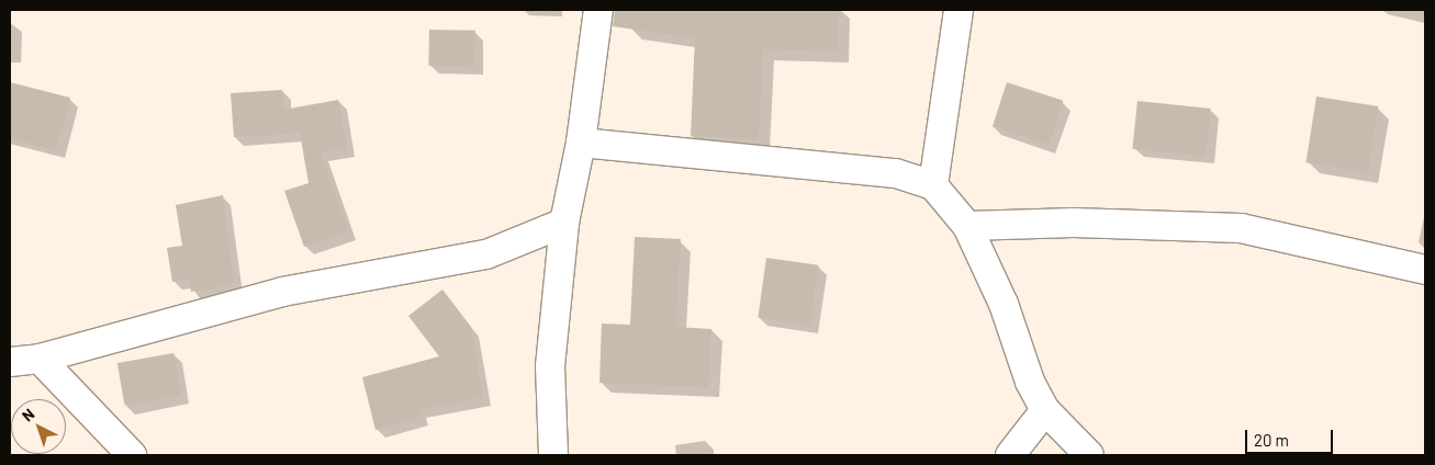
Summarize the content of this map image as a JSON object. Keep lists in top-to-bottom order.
{
  "scale_bar": "20 m",
  "north": "top left"
}
